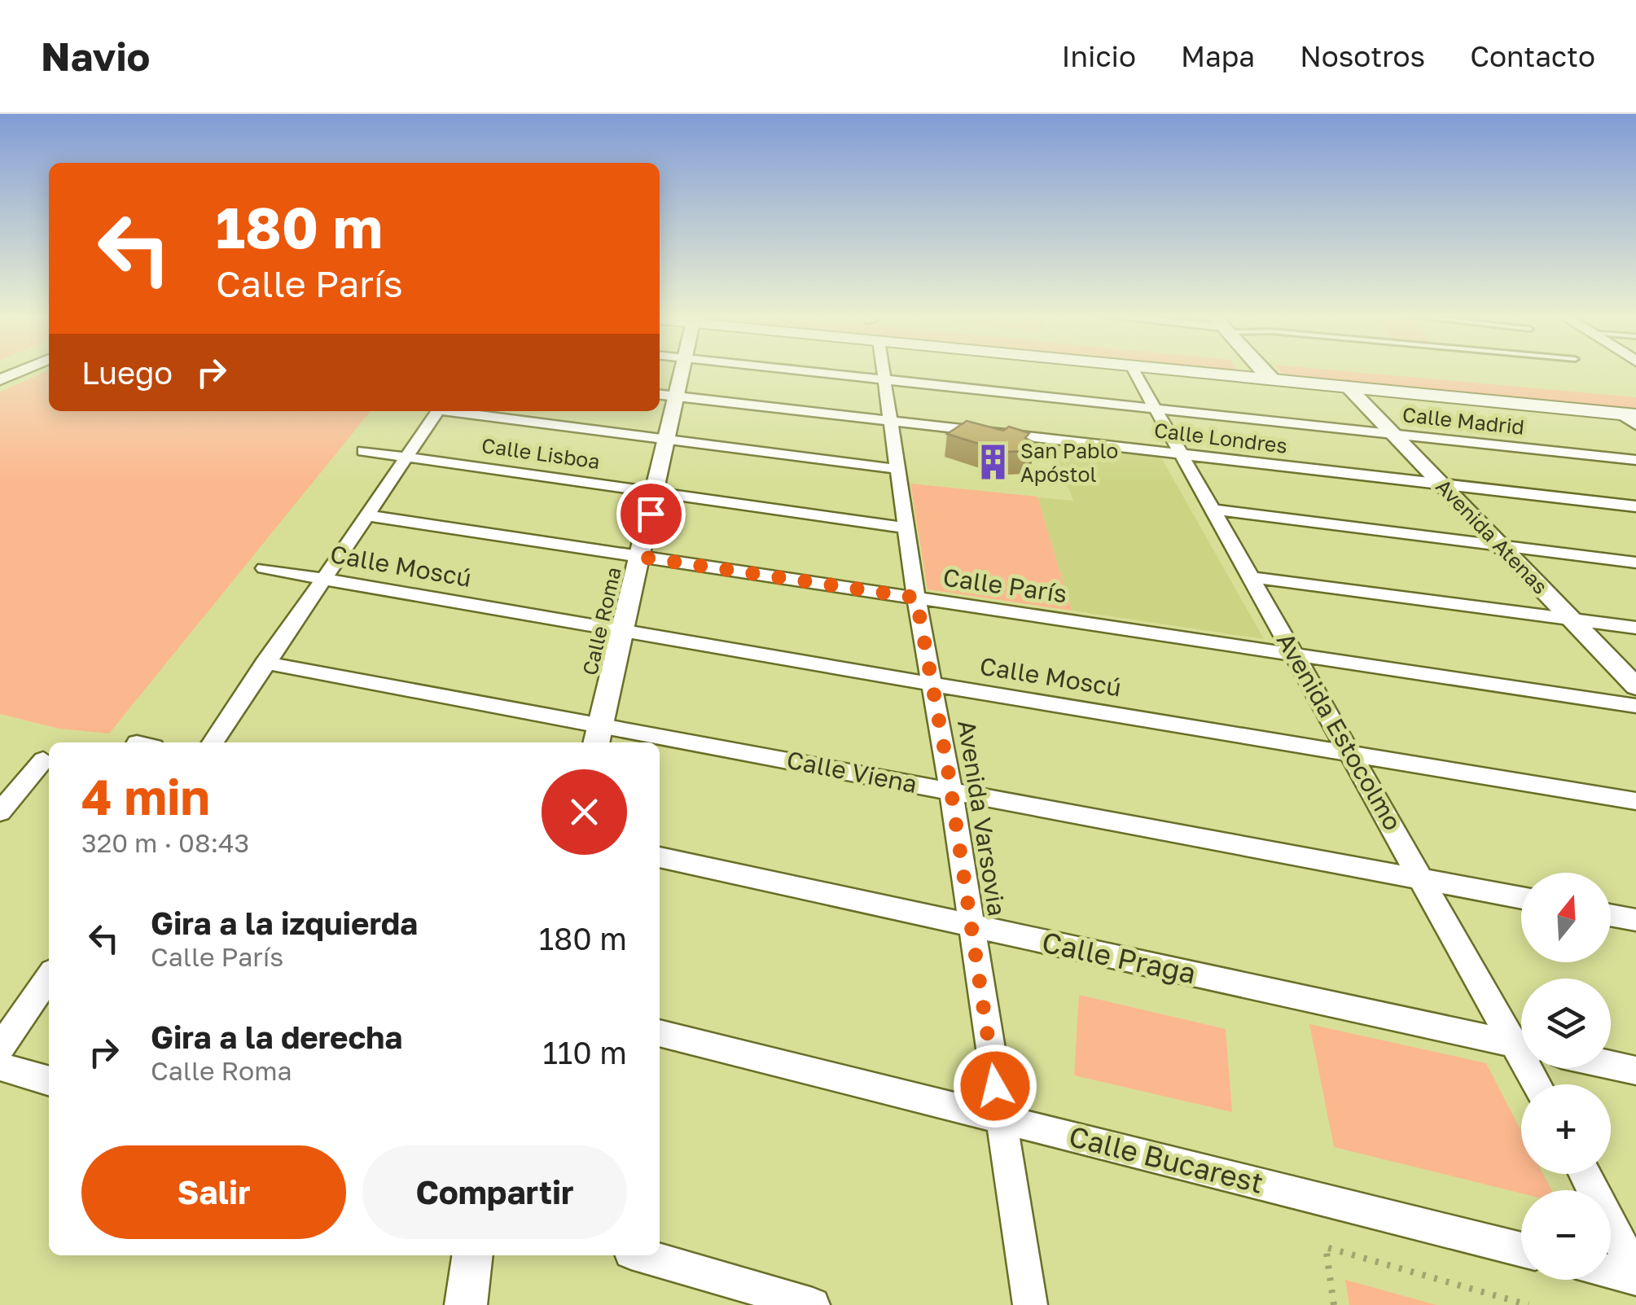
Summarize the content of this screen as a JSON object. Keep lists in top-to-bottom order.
{
  "streets": {
    "street": [
      "Calle Madrid",
      "Calle Londres",
      "Calle Lisboa",
      "Avenida Atenas",
      "Calle Moscú",
      "Calle París",
      "Calle Roma",
      "Avenida Estocolmo",
      "Calle Viena",
      "Avenida Varsovia",
      "Calle Praga",
      "Calle Bucarest"
    ]
  },
  "crossings": [
    ["Calle Madrid", "Avenida Atenas"],
    ["Calle Madrid", "Avenida Estocolmo"],
    ["Calle Madrid", "Avenida Varsovia"],
    ["Calle Londres", "Avenida Atenas"],
    ["Calle Londres", "Calle Roma"],
    ["Calle Londres", "Avenida Estocolmo"],
    ["Calle Londres", "Avenida Varsovia"],
    ["Calle Lisboa", "Calle Roma"],
    ["Calle Lisboa", "Avenida Varsovia"],
    ["Calle Moscú", "Calle Roma"],
    ["Calle Moscú", "Avenida Estocolmo"],
    ["Calle Moscú", "Avenida Varsovia"],
    ["Calle París", "Calle Roma"],
    ["Calle París", "Avenida Estocolmo"],
    ["Calle París", "Avenida Varsovia"],
    ["Calle Roma", "Calle Viena"],
    ["Avenida Estocolmo", "Calle Viena"],
    ["Calle Viena", "Avenida Varsovia"],
    ["Avenida Varsovia", "Calle Praga"],
    ["Avenida Varsovia", "Calle Bucarest"]
  ],
  "places": {
    "building": ["San Pablo Apóstol"]
  },
  "north": "top",
  "page": {
    "header": "Navio",
    "nav": [
      "Inicio",
      "Mapa",
      "Nosotros",
      "Contacto"
    ],
    "turn": ["180 m", "Calle París"],
    "then": "Luego",
    "heading": ["4 min", "320 m · 08:43"],
    "map_buttons": ["+", "−"],
    "list": [
      {
        "name": "Gira a la izquierda",
        "note": "Calle París",
        "value": "180 m"
      },
      {
        "name": "Gira a la derecha",
        "note": "Calle Roma",
        "value": "110 m"
      }
    ],
    "buttons": ["Salir", "Compartir"]
  }
}
